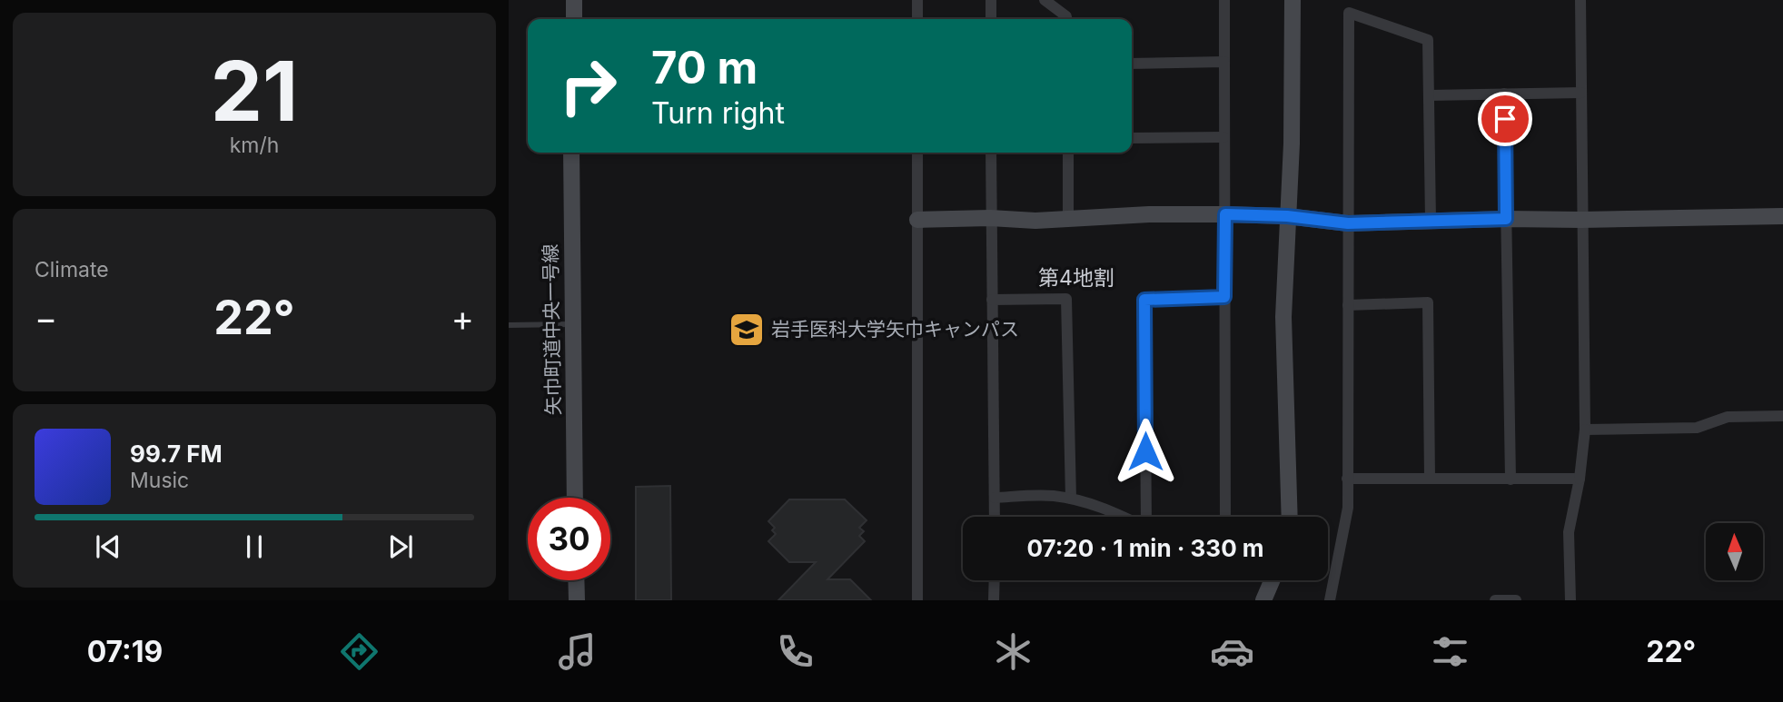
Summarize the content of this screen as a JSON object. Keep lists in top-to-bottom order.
{
  "streets": {
    "street": ["矢巾町道中央一号線"]
  },
  "districts": ["第4地割"],
  "places": {
    "school or university": ["岩手医科大学矢巾キャンパス"]
  },
  "north": "top",
  "page": {
    "tile": [
      ["21", "km/h"],
      "Climate"
    ],
    "turn": ["70 m", "Turn right"],
    "heat": ["−", "22°", "+"],
    "song": ["99.7 FM", "Music"],
    "limit": "30",
    "trip": "07:20 · 1 min · 330 m",
    "tabs": ["07:19", "22°"]
  }
}
